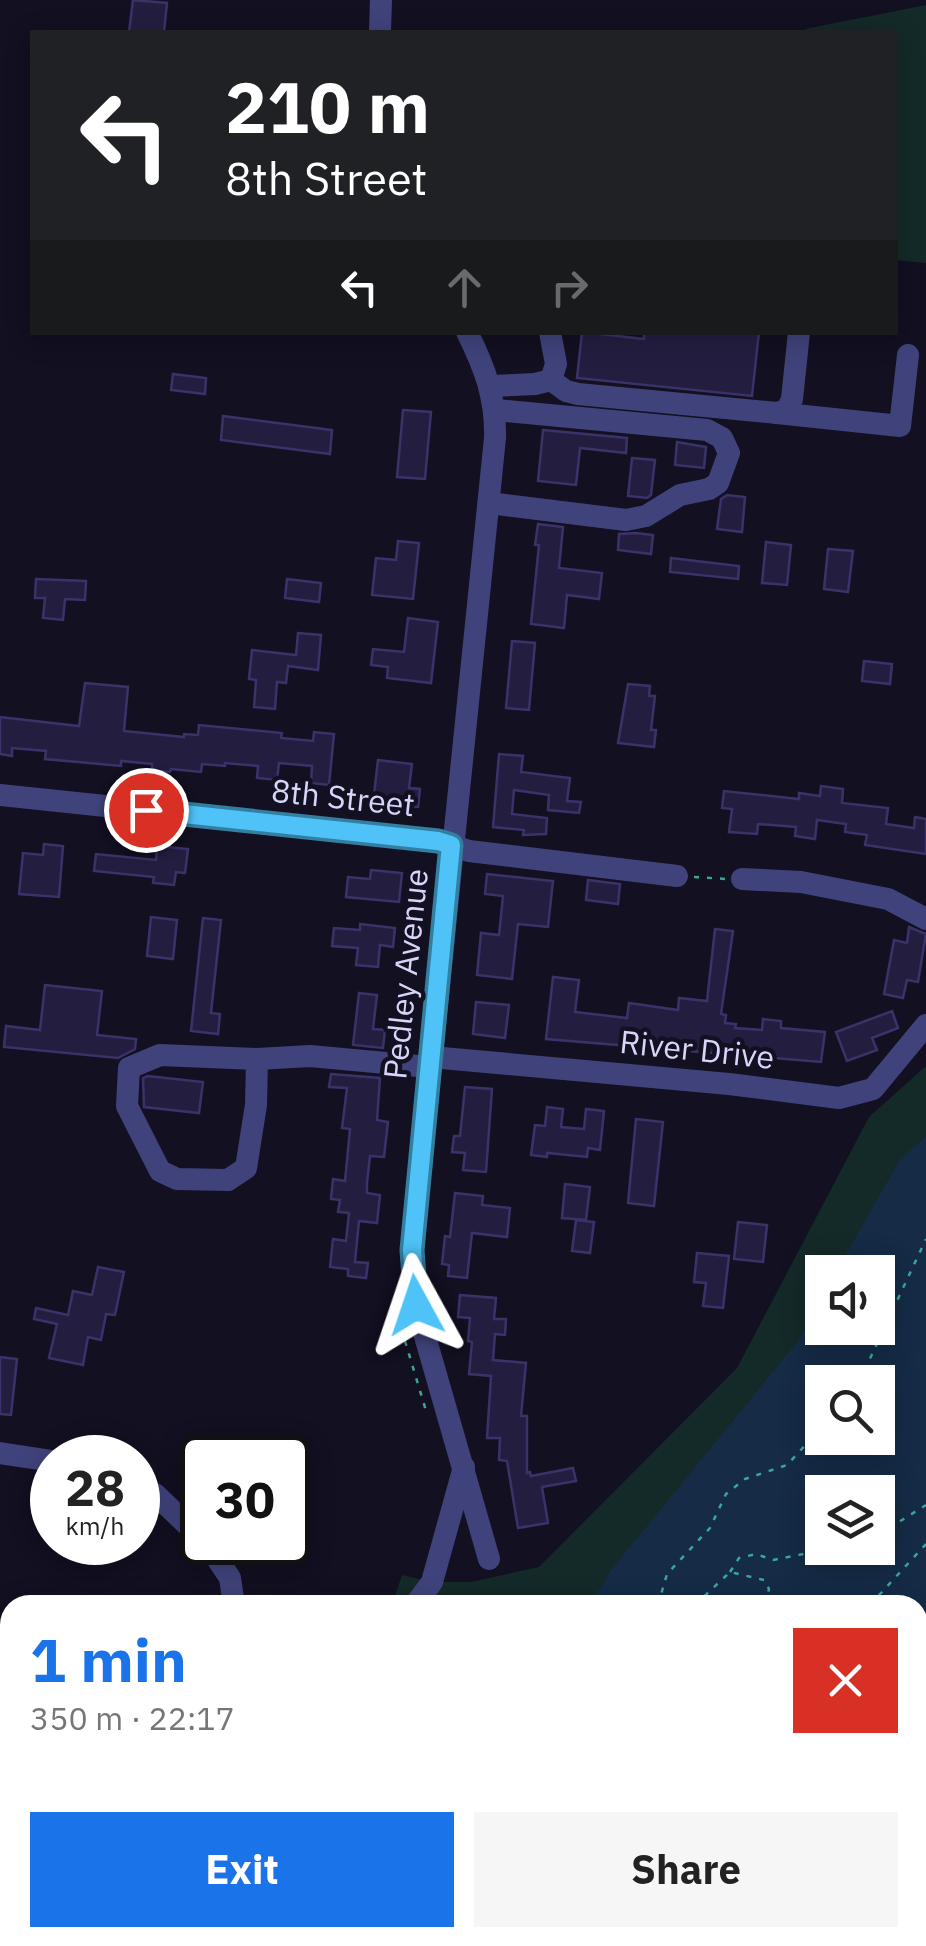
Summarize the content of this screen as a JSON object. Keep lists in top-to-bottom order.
{
  "streets": {
    "street": ["8th Street", "Pedley Avenue", "River Drive"]
  },
  "crossings": [
    ["8th Street", "Pedley Avenue"],
    ["Pedley Avenue", "River Drive"]
  ],
  "page": {
    "turn": ["210 m", "8th Street"],
    "speed": "28 km/h",
    "limit": "30",
    "heading": ["1 min", "350 m · 22:17"],
    "buttons": ["Exit", "Share"]
  }
}
